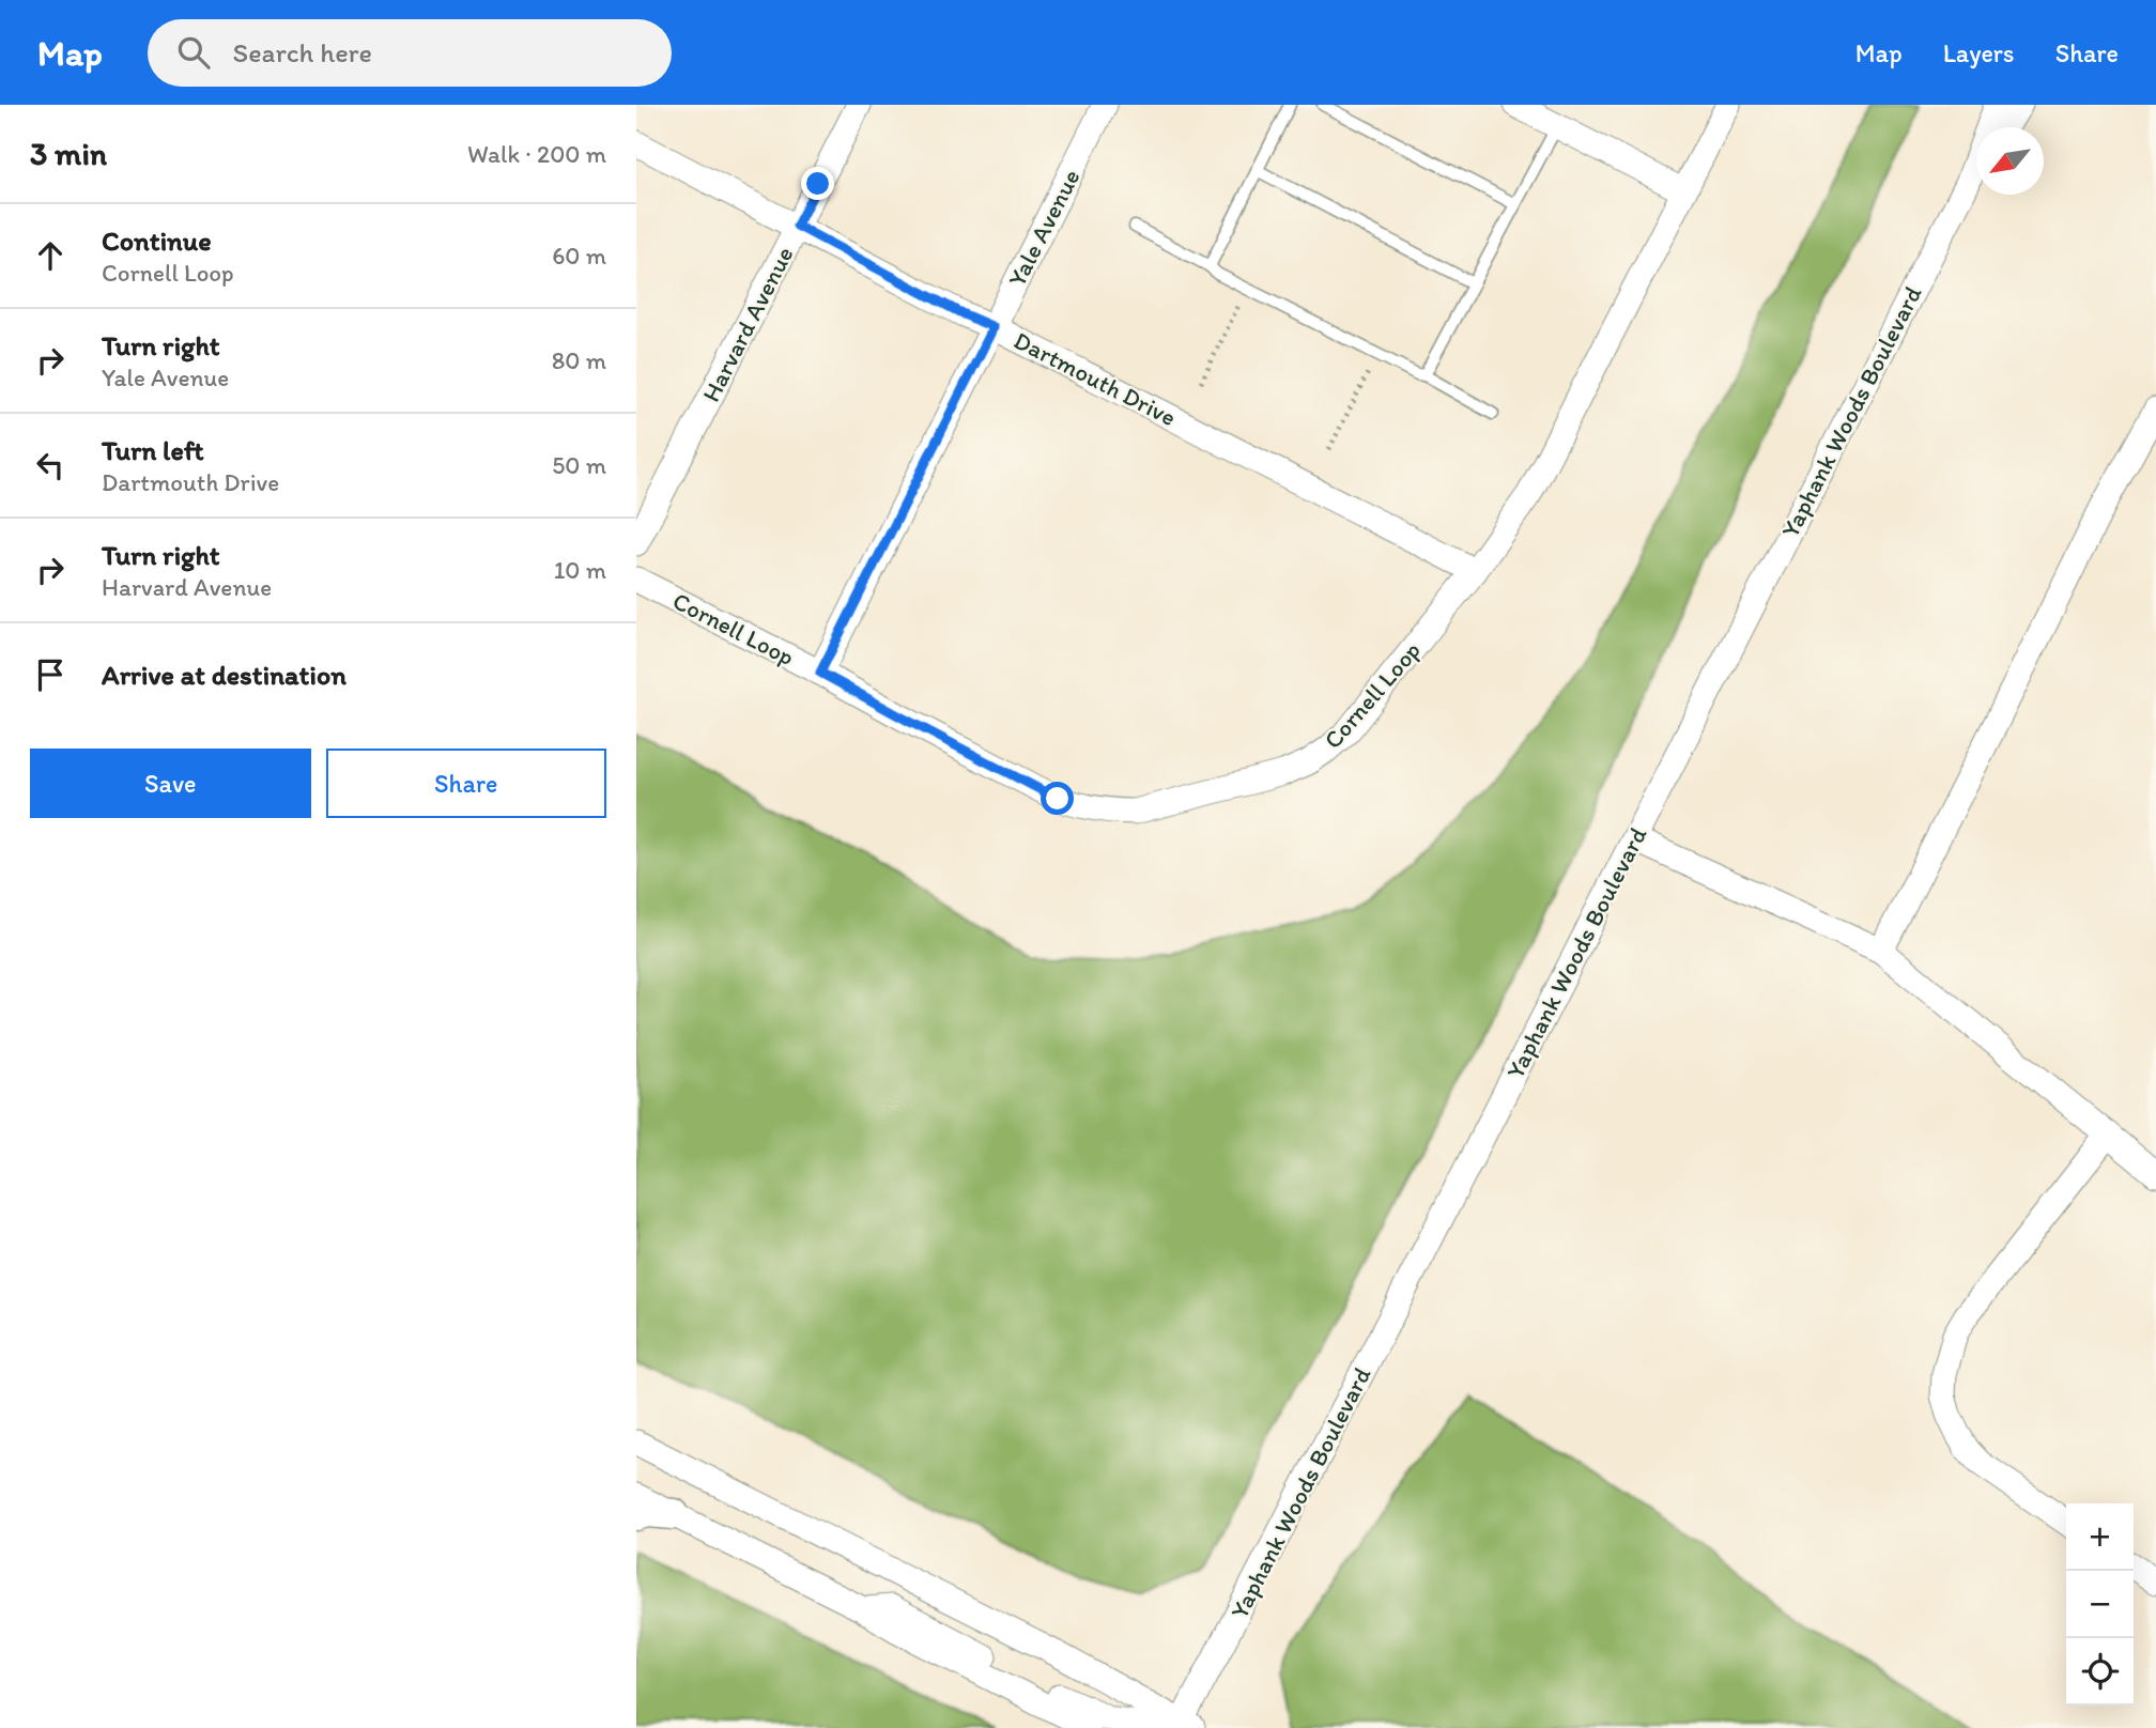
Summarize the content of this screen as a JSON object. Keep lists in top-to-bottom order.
{
  "streets": {
    "street": [
      "Yale Avenue",
      "Harvard Avenue",
      "Dartmouth Drive",
      "Yaphank Woods Boulevard",
      "Cornell Loop"
    ]
  },
  "crossings": [
    ["Yale Avenue", "Dartmouth Drive"],
    ["Yale Avenue", "Cornell Loop"],
    ["Harvard Avenue", "Dartmouth Drive"],
    ["Dartmouth Drive", "Cornell Loop"]
  ],
  "north": "bottom left",
  "page": {
    "header": "Map",
    "search": "Search here",
    "nav": ["Map", "Layers", "Share"],
    "heading": ["3 min", "Walk · 200 m"],
    "list": [
      ["Continue", "Cornell Loop", "60 m"],
      ["Turn right", "Yale Avenue", "80 m"],
      ["Turn left", "Dartmouth Drive", "50 m"],
      ["Turn right", "Harvard Avenue", "10 m"],
      "Arrive at destination"
    ],
    "buttons": ["Save", "Share"],
    "map_buttons": ["+", "−"]
  }
}
